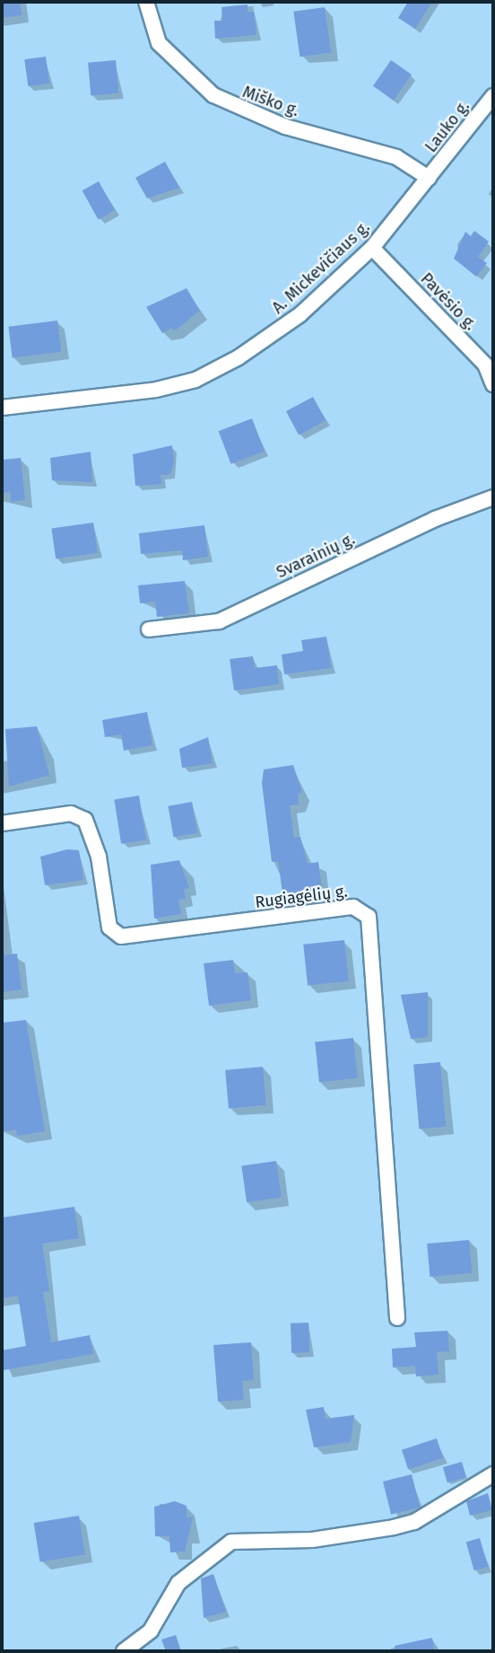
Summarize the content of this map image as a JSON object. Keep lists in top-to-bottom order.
{
  "streets": {
    "street": [
      "Miško g.",
      "Lauko g.",
      "A. Mickevičiaus g.",
      "Pavėsio g.",
      "Svarainių g.",
      "Rugiagėlių g."
    ]
  },
  "crossings": [
    ["Miško g.", "Lauko g."],
    ["Miško g.", "A. Mickevičiaus g."],
    ["Lauko g.", "A. Mickevičiaus g."],
    ["A. Mickevičiaus g.", "Pavėsio g."]
  ]
}
